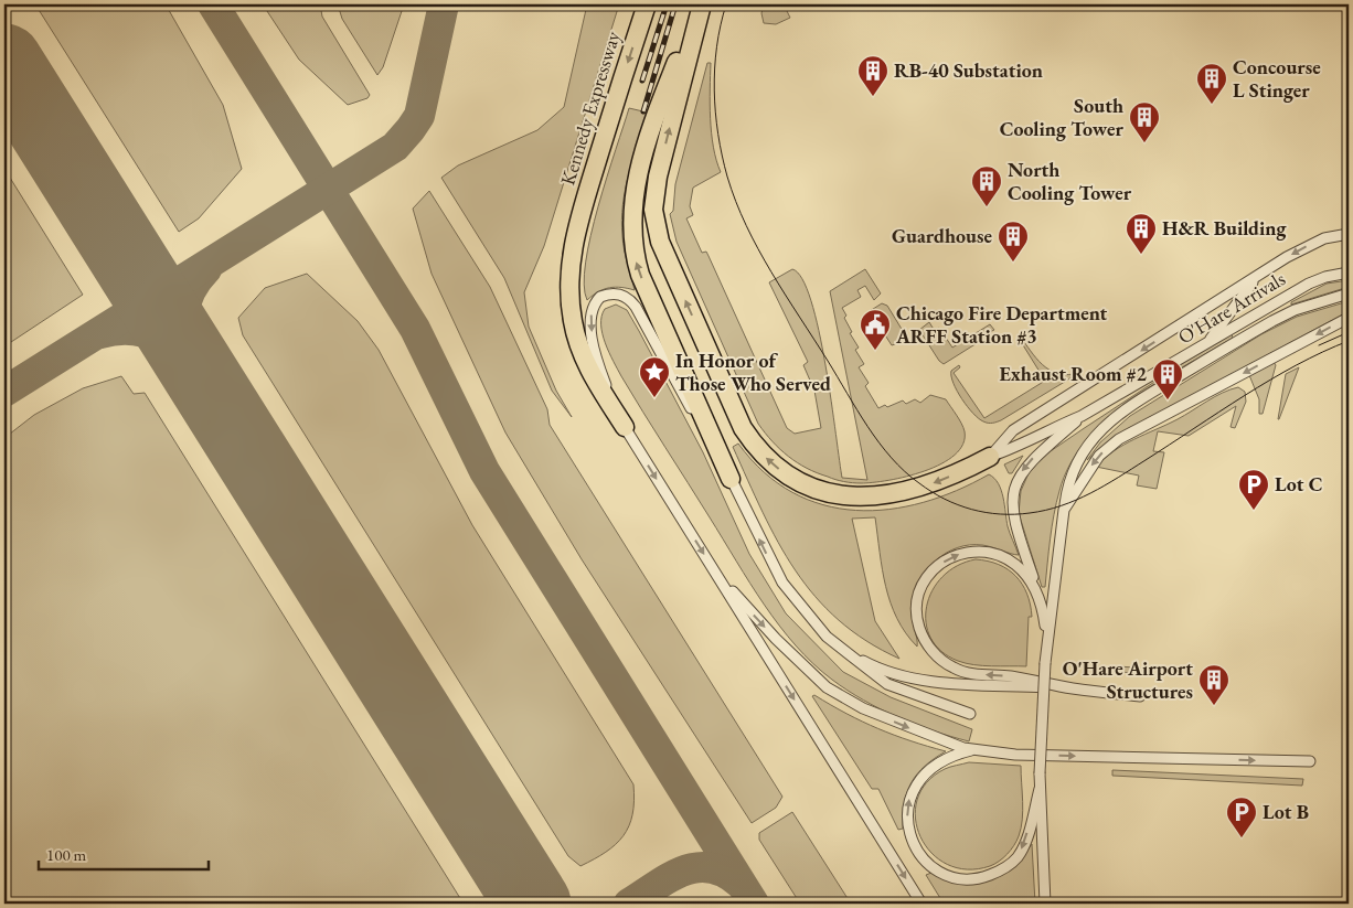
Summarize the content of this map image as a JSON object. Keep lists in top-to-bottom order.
{
  "streets": {
    "highway": ["Kennedy Expressway"],
    "street": ["O'Hare Arrivals"]
  },
  "places": {
    "building": [
      "RB-40 Substation",
      "Concourse L Stinger",
      "South Cooling Tower",
      "North Cooling Tower",
      "H&R Building",
      "Guardhouse",
      "Exhaust Room #2",
      "O'Hare Airport Structures"
    ],
    "public building": ["Chicago Fire Department ARFF Station #3"],
    "place": ["In Honor of Those Who Served"],
    "parking": ["Lot C", "Lot B"]
  },
  "scale_bar": "100 m"
}
